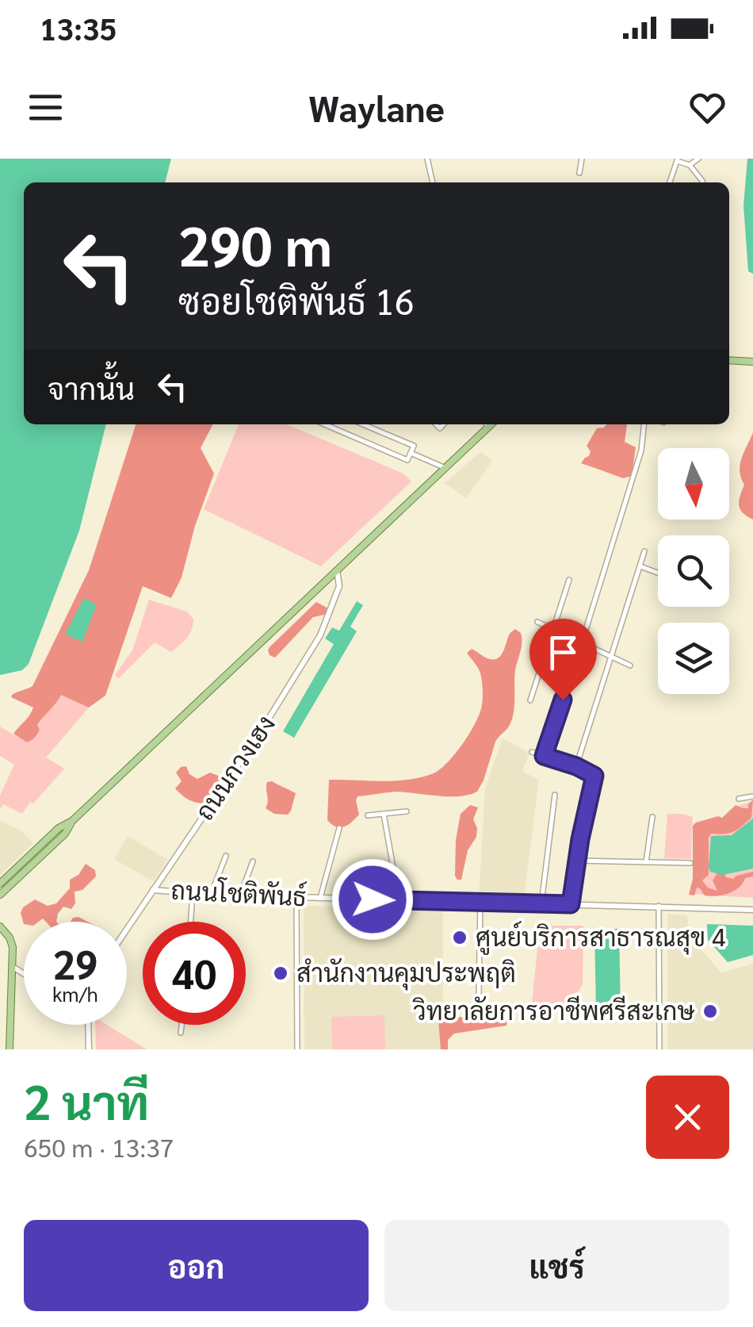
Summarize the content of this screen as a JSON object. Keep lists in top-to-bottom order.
{
  "streets": {
    "street": ["ถนนกวงเฮง", "ถนนโชติพันธ์"]
  },
  "crossings": [
    ["ถนนกวงเฮง", "ถนนโชติพันธ์"]
  ],
  "places": ["ศูนย์บริการสาธารณสุข 4", "สำนักงานคุมประพฤติ", "วิทยาลัยการอาชีพศรีสะเกษ"],
  "north": "bottom",
  "page": {
    "status": "13:35",
    "header": "Waylane",
    "turn": ["290 m", "ซอยโชติพันธ์ 16"],
    "then": "จากนั้น",
    "speed": "29 km/h",
    "limit": "40",
    "heading": ["2 นาที", "650 m · 13:37"],
    "buttons": ["ออก", "แชร์"]
  }
}
